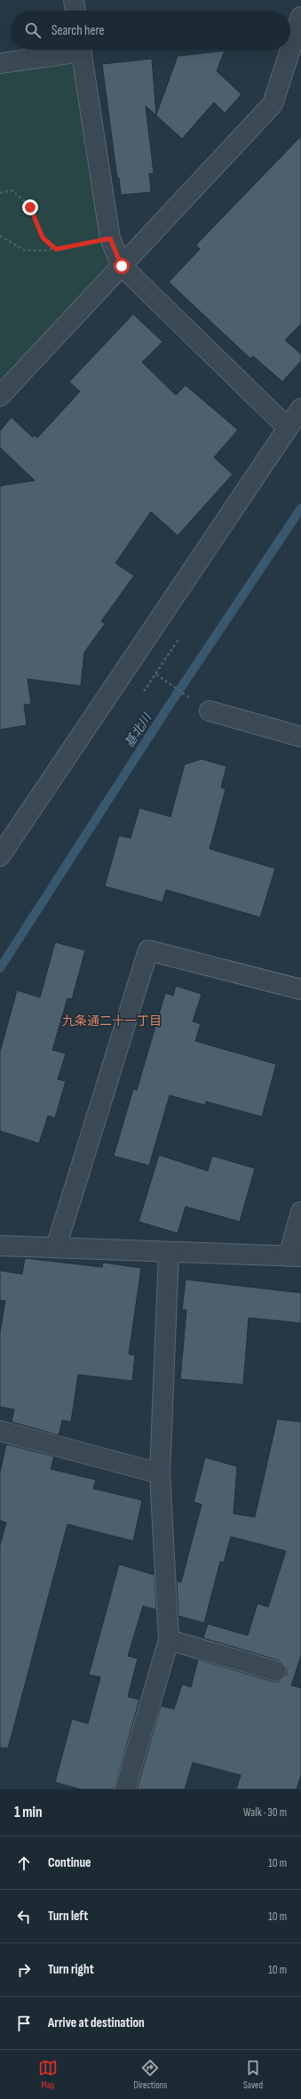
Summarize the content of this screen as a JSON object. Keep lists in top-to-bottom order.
{
  "districts": ["九条通二十一丁目"],
  "water": ["基北川"],
  "page": {
    "search": "Search here",
    "heading": ["1 min", "Walk · 30 m"],
    "list": [
      ["Continue", "10 m"],
      ["Turn left", "10 m"],
      ["Turn right", "10 m"],
      "Arrive at destination"
    ],
    "nav": ["Map", "Directions", "Saved"]
  }
}
